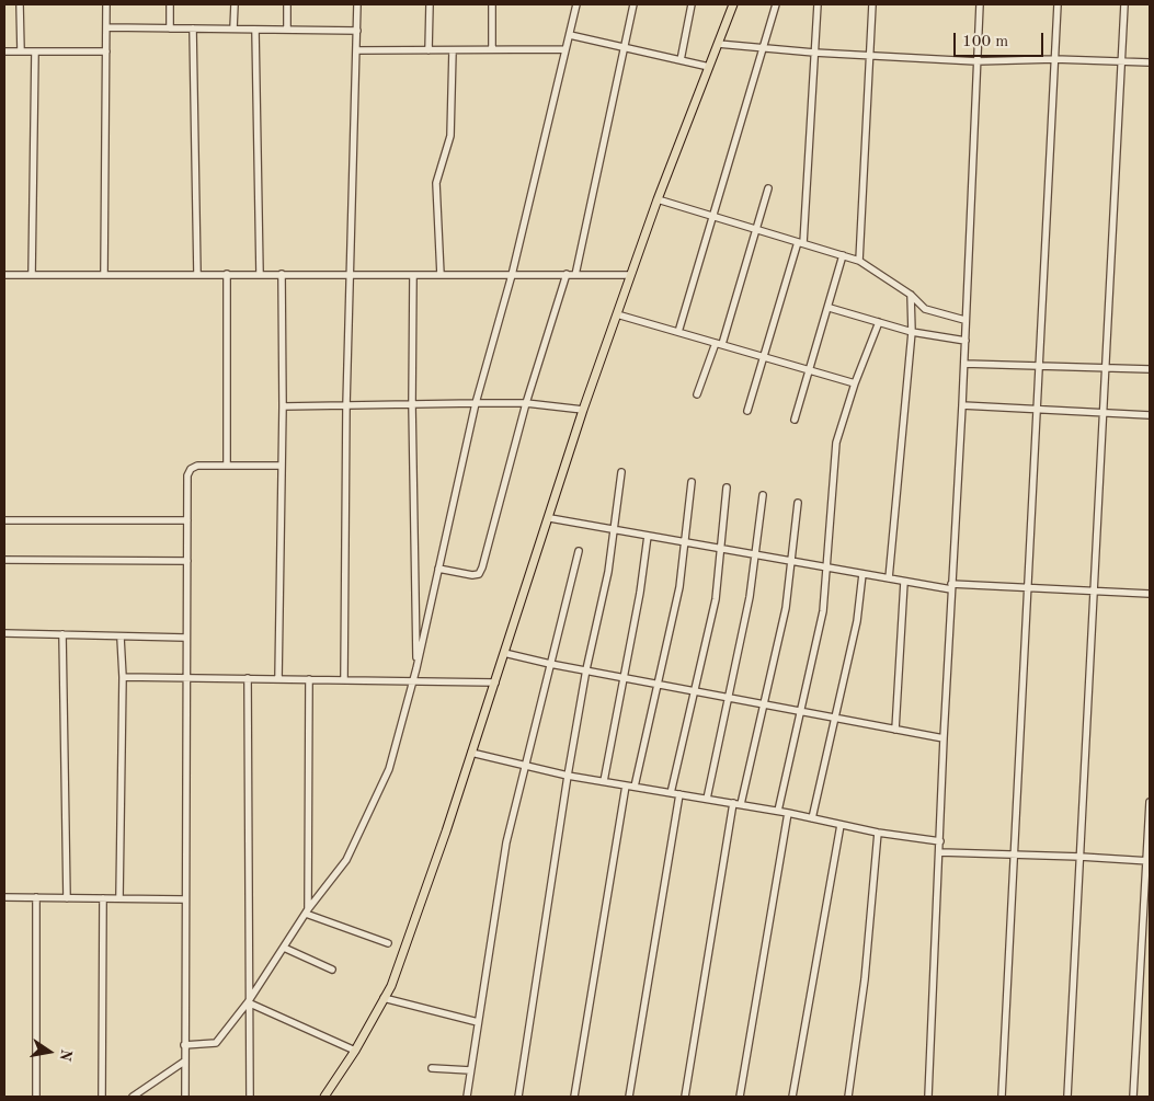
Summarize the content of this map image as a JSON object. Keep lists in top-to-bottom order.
{
  "scale_bar": "100 m",
  "north": "right"
}
